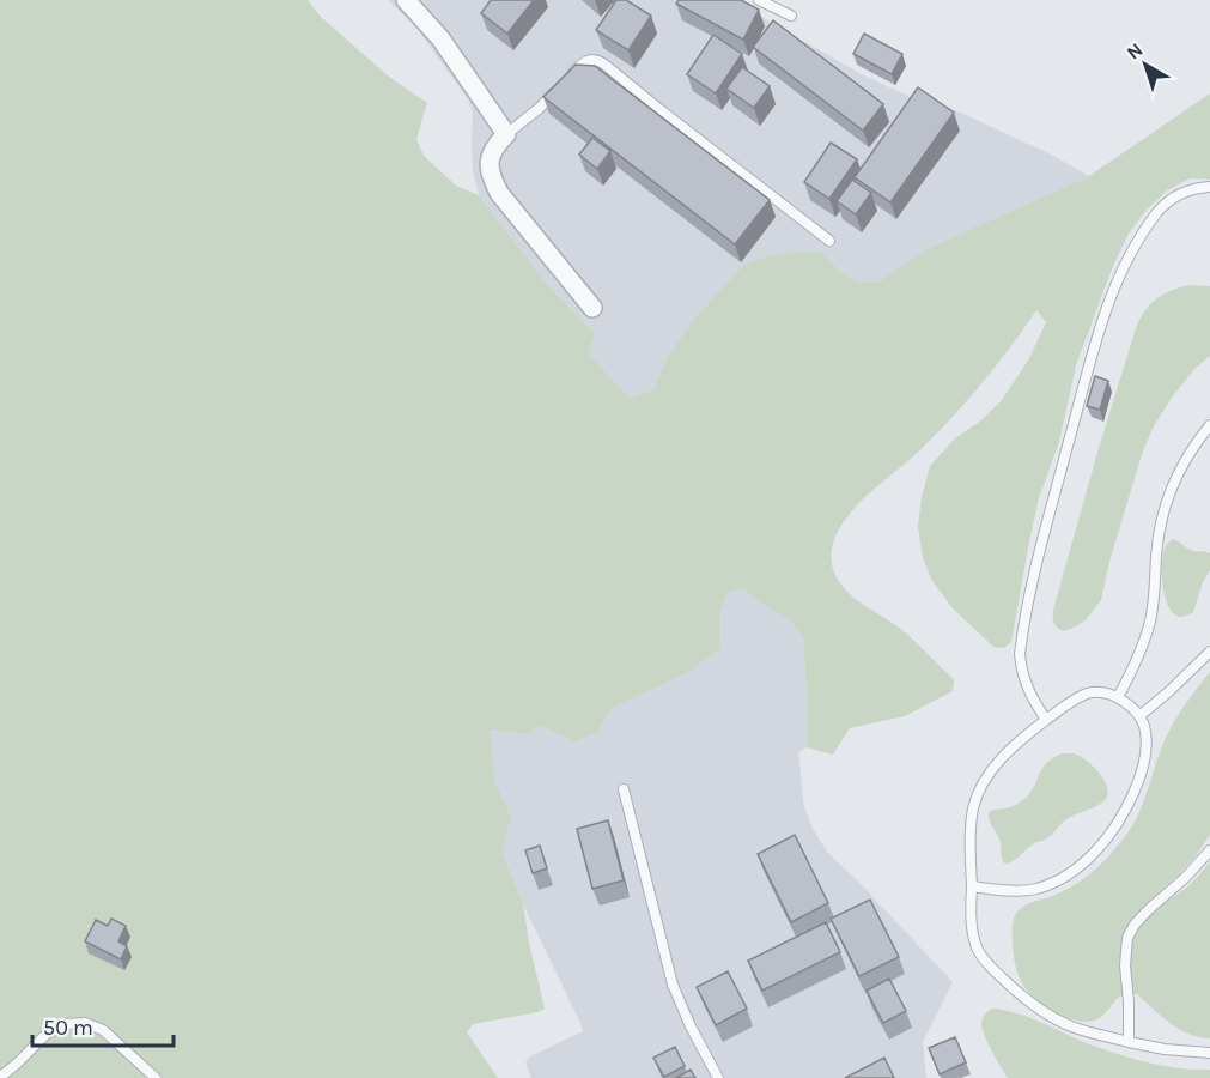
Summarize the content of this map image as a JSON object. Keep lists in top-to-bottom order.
{
  "scale_bar": "50 m",
  "north": "top left"
}
